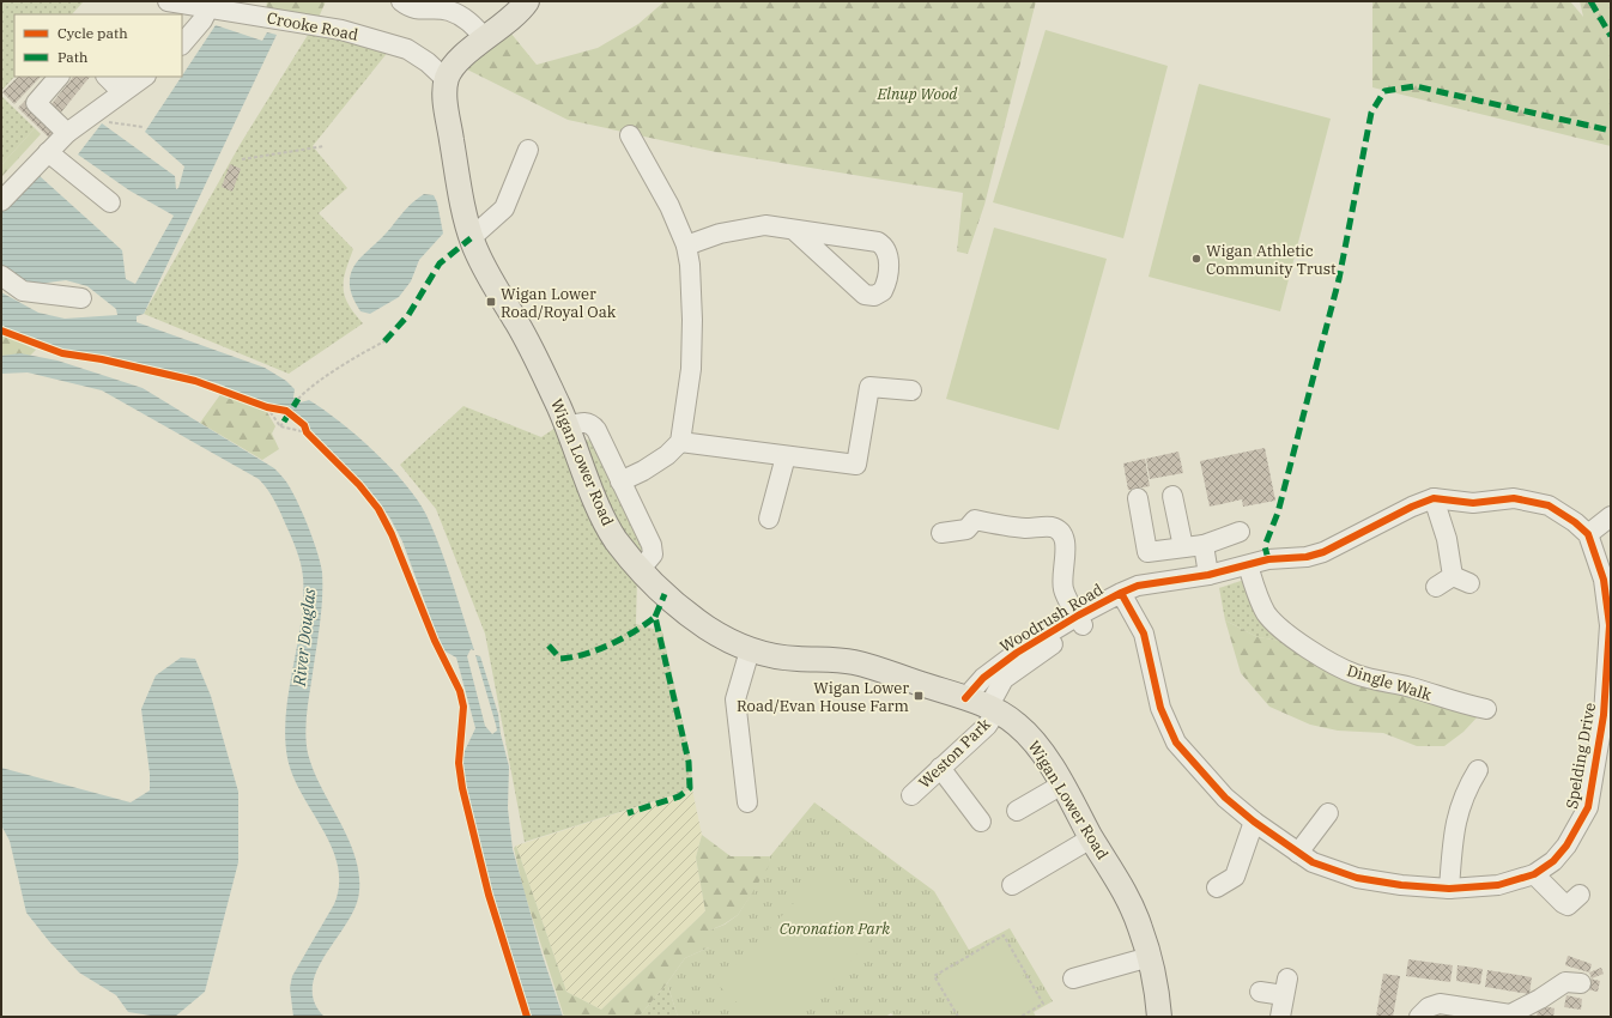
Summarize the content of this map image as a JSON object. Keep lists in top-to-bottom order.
{
  "streets": {
    "main road": ["Wigan Lower Road"],
    "street": [
      "Crooke Road",
      "Woodrush Road",
      "Dingle Walk",
      "Weston Park",
      "Spelding Drive"
    ]
  },
  "crossings": [
    ["Crooke Road", "Wigan Lower Road"],
    ["Wigan Lower Road", "Woodrush Road"],
    ["Wigan Lower Road", "Weston Park"],
    ["Woodrush Road", "Dingle Walk"],
    ["Woodrush Road", "Weston Park"],
    ["Woodrush Road", "Spelding Drive"]
  ],
  "water": ["River Douglas"],
  "parks": ["Elnup Wood", "Coronation Park"],
  "places": {
    "other": ["Wigan Athletic Community Trust"],
    "transit": ["Wigan Lower Road/Royal Oak", "Wigan Lower Road/Evan House Farm"]
  },
  "legend": ["Cycle path", "Path"]
}
